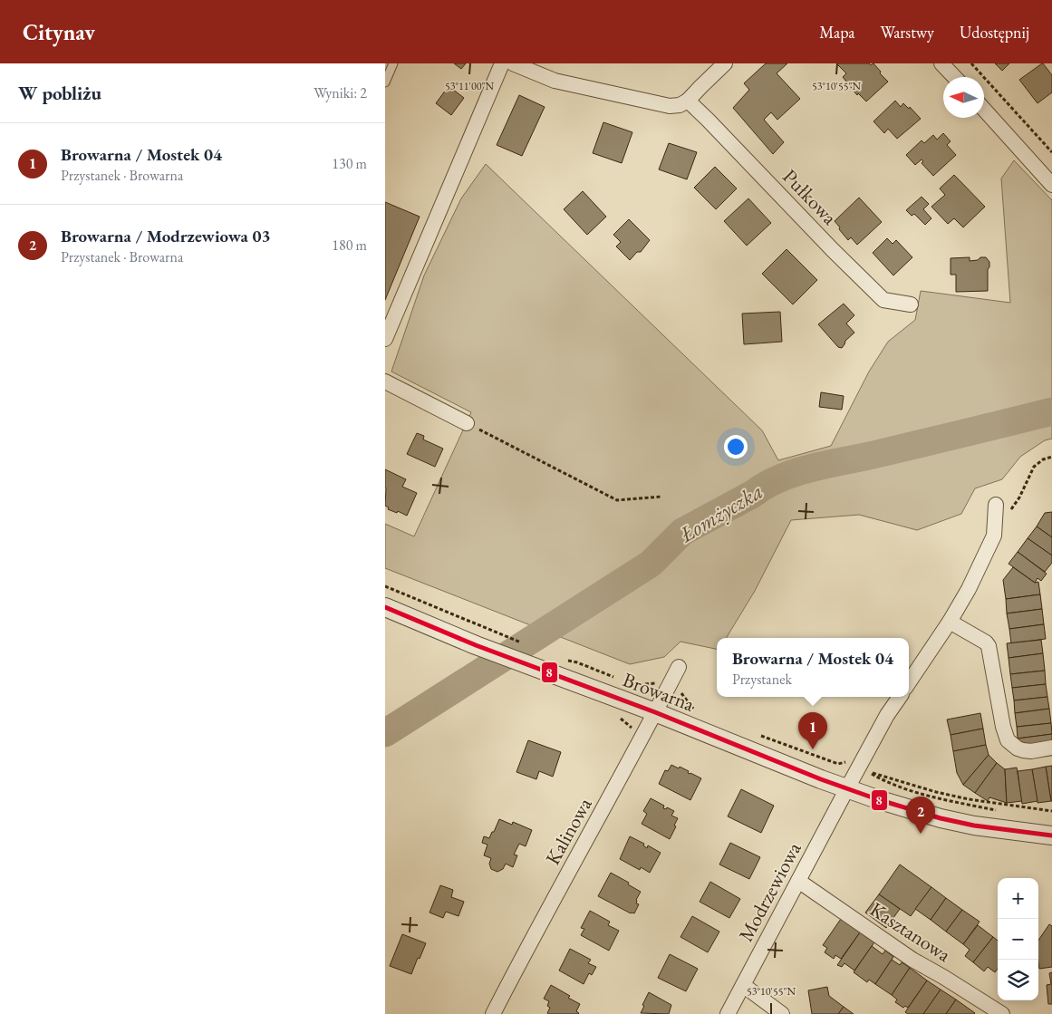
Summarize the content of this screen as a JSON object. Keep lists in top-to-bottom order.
{
  "streets": {
    "street": [
      "Pułkowa",
      "Browarna",
      "Kalinowa",
      "Modrzewiowa",
      "Kasztanowa"
    ]
  },
  "crossings": [
    ["Browarna", "Kalinowa"],
    ["Browarna", "Modrzewiowa"],
    ["Modrzewiowa", "Kasztanowa"]
  ],
  "water": ["Łomżyczka"],
  "lines": ["transit line 8"],
  "north": "left",
  "page": {
    "header": "Citynav",
    "nav": ["Mapa", "Warstwy", "Udostępnij"],
    "heading": ["W pobliżu", "Wyniki: 2"],
    "list": [
      {
        "mark": "1",
        "name": "Browarna / Mostek 04",
        "note": "Przystanek · Browarna",
        "value": "130 m"
      },
      {
        "mark": "2",
        "name": "Browarna / Modrzewiowa 03",
        "note": "Przystanek · Browarna",
        "value": "180 m"
      }
    ],
    "popup": ["Browarna / Mostek 04", "Przystanek"],
    "pins": ["1", "2"],
    "map_buttons": ["+", "−"]
  },
  "coordinates": ["53°11'00\"N", "53°10'55\"N"]
}
